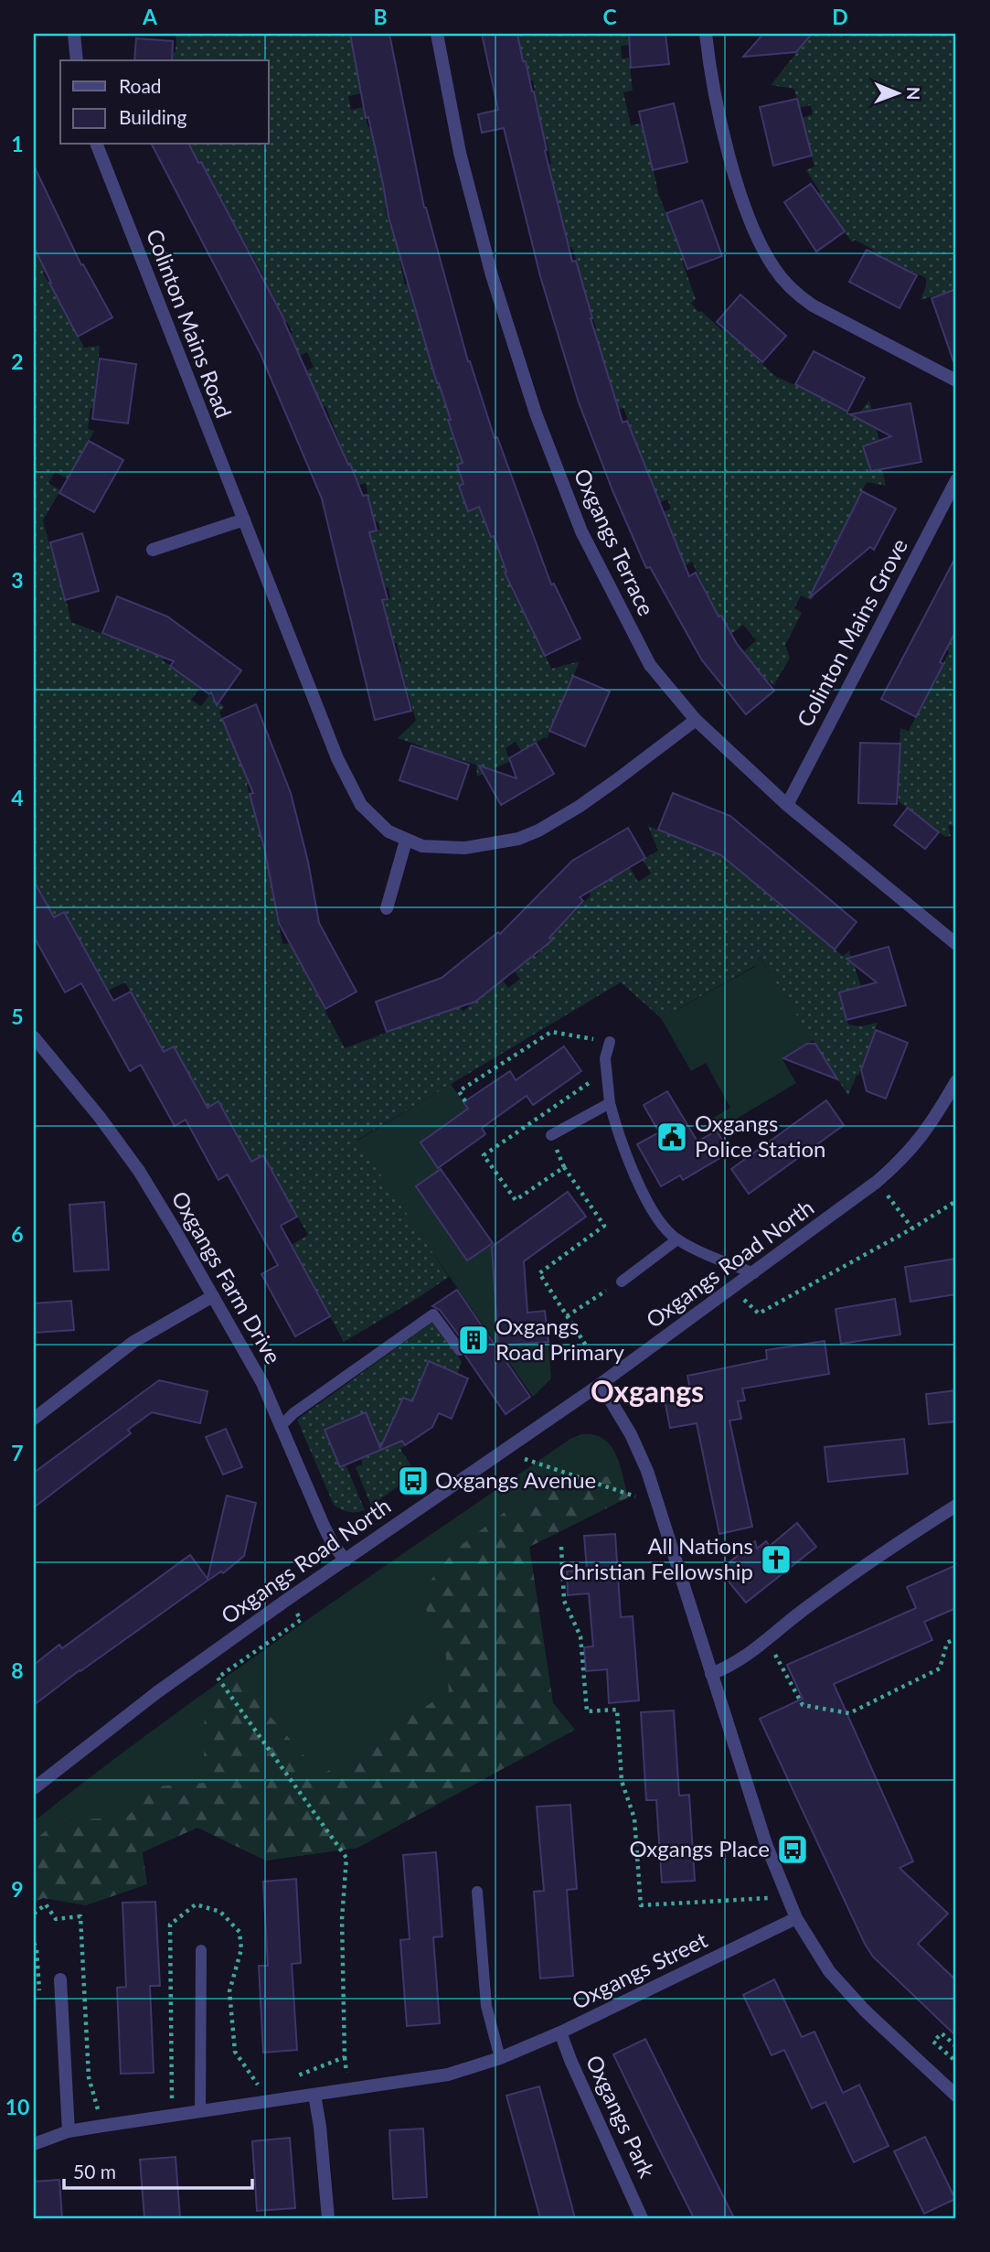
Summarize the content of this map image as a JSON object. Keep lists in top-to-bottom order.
{
  "streets": {
    "street": [
      "Colinton Mains Road",
      "Oxgangs Terrace",
      "Colinton Mains Grove",
      "Oxgangs Road North",
      "Oxgangs Farm Drive",
      "Oxgangs Street",
      "Oxgangs Park"
    ]
  },
  "crossings": [
    ["Colinton Mains Road", "Oxgangs Terrace"],
    ["Oxgangs Terrace", "Colinton Mains Grove"],
    ["Oxgangs Road North", "Oxgangs Farm Drive"],
    ["Oxgangs Street", "Oxgangs Park"]
  ],
  "districts": ["Oxgangs"],
  "places": {
    "public building": ["Oxgangs Police Station"],
    "building": ["Oxgangs Road Primary"],
    "bus stop": ["Oxgangs Avenue", "Oxgangs Place"],
    "church": ["All Nations Christian Fellowship"]
  },
  "legend": ["Road", "Building"],
  "scale_bar": "50 m",
  "north": "right",
  "grid": {
    "columns": [
      "A",
      "B",
      "C",
      "D"
    ],
    "rows": [
      "1",
      "2",
      "3",
      "4",
      "5",
      "6",
      "7",
      "8",
      "9",
      "10"
    ]
  }
}
